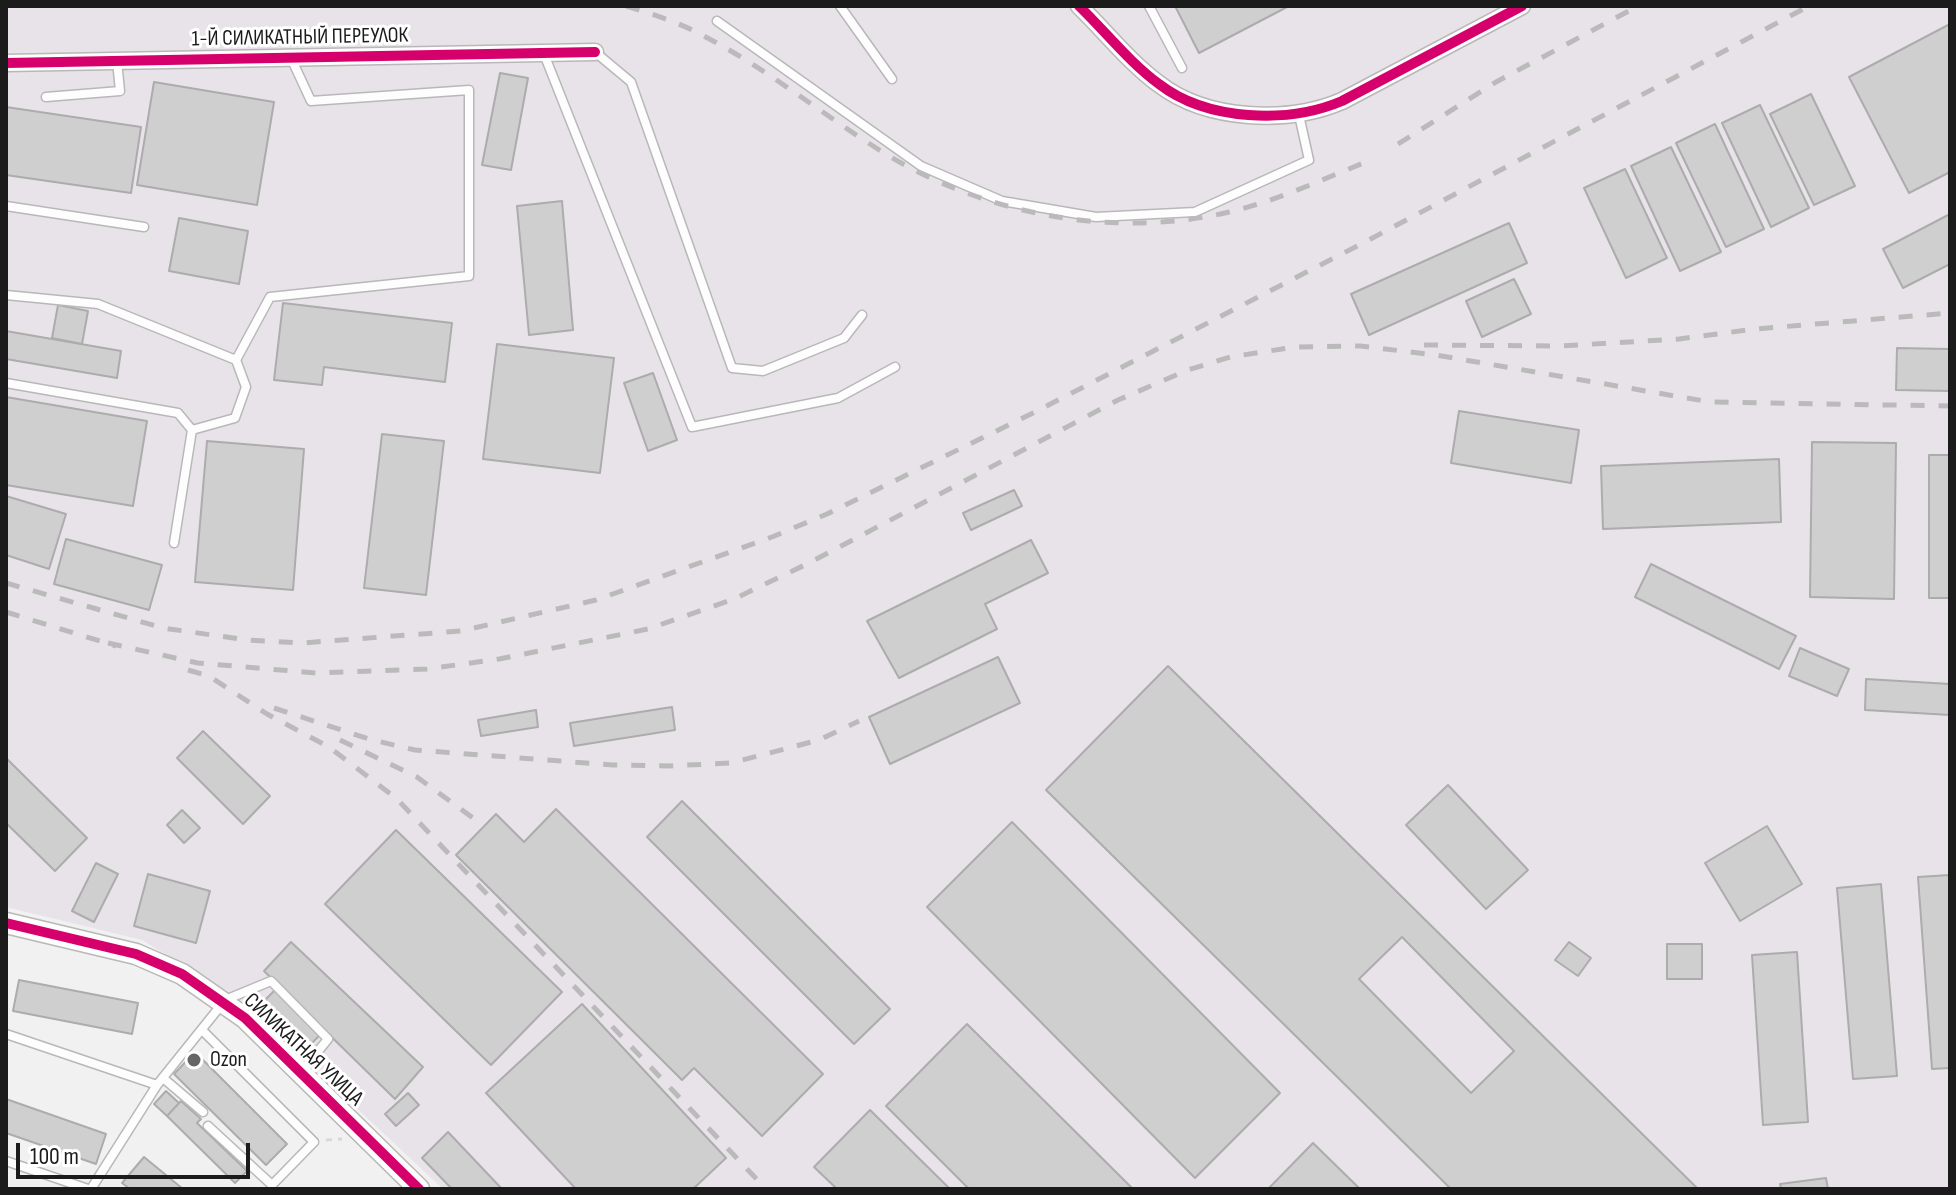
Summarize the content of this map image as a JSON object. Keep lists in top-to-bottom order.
{
  "streets": {
    "street": ["1-Й СИЛИКАТНЫЙ ПЕРЕУЛОК", "СИЛИКАТНАЯ УЛИЦА"]
  },
  "places": ["Ozon"],
  "scale_bar": "100 m"
}
